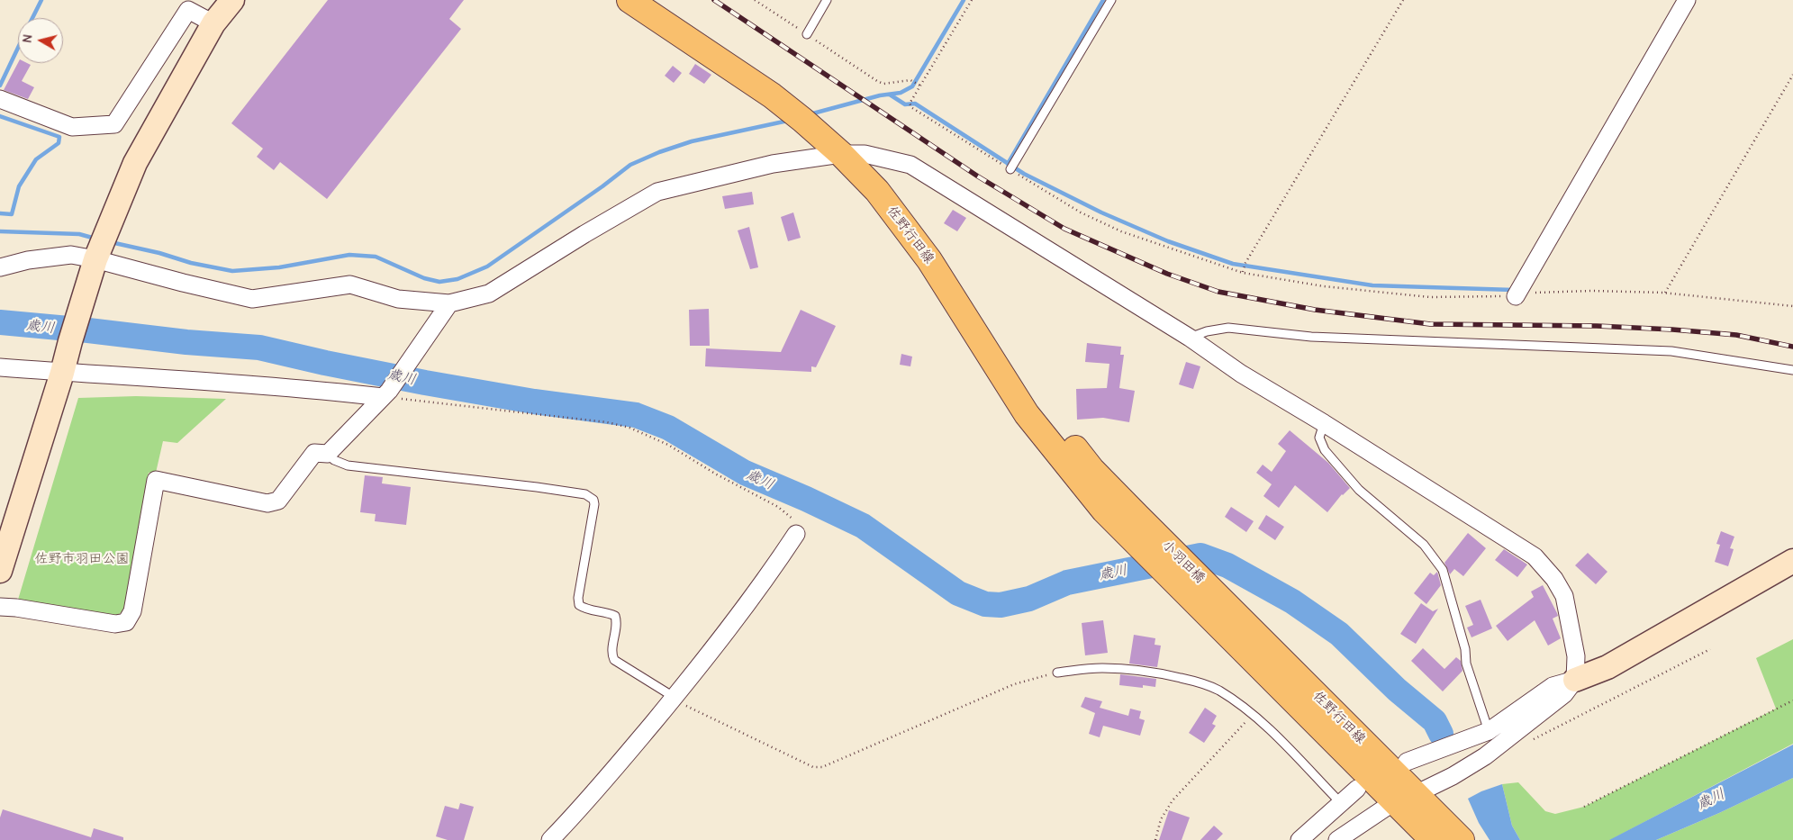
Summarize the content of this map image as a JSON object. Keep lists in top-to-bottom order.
{
  "streets": {
    "main road": ["佐野行田線", "小羽田橋"]
  },
  "crossings": [
    ["佐野行田線", "小羽田橋"]
  ],
  "water": ["歳川"],
  "parks": ["佐野市羽田公園"],
  "north": "left"
}
